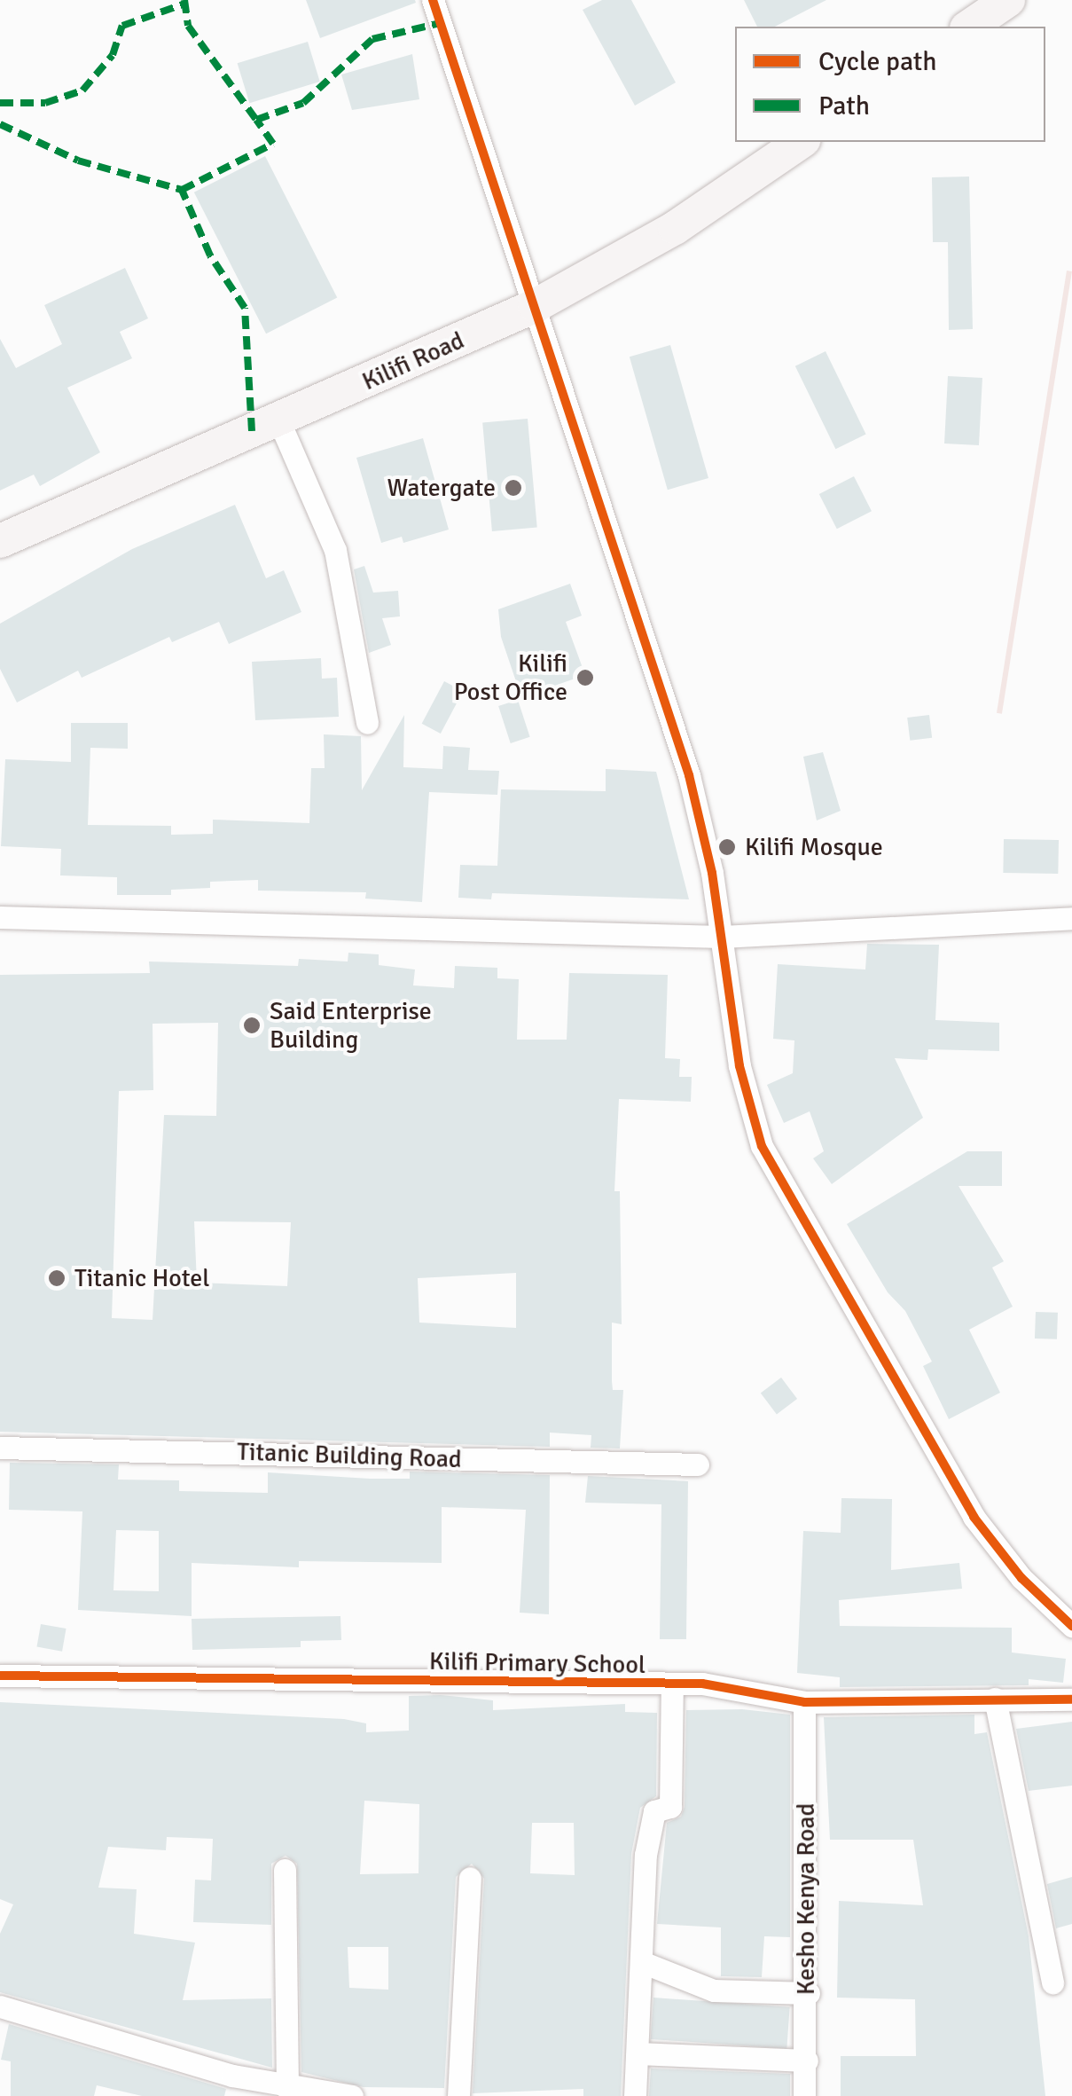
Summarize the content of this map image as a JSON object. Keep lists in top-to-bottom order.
{
  "streets": {
    "street": [
      "Kilifi Road",
      "Titanic Building Road",
      "Kilifi Primary School",
      "Kesho Kenya Road"
    ]
  },
  "crossings": [
    ["Kilifi Primary School", "Kesho Kenya Road"]
  ],
  "places": [
    "Watergate",
    "Kilifi Post Office",
    "Kilifi Mosque",
    "Said Enterprise Building",
    "Titanic Hotel"
  ],
  "legend": ["Cycle path", "Path"]
}
